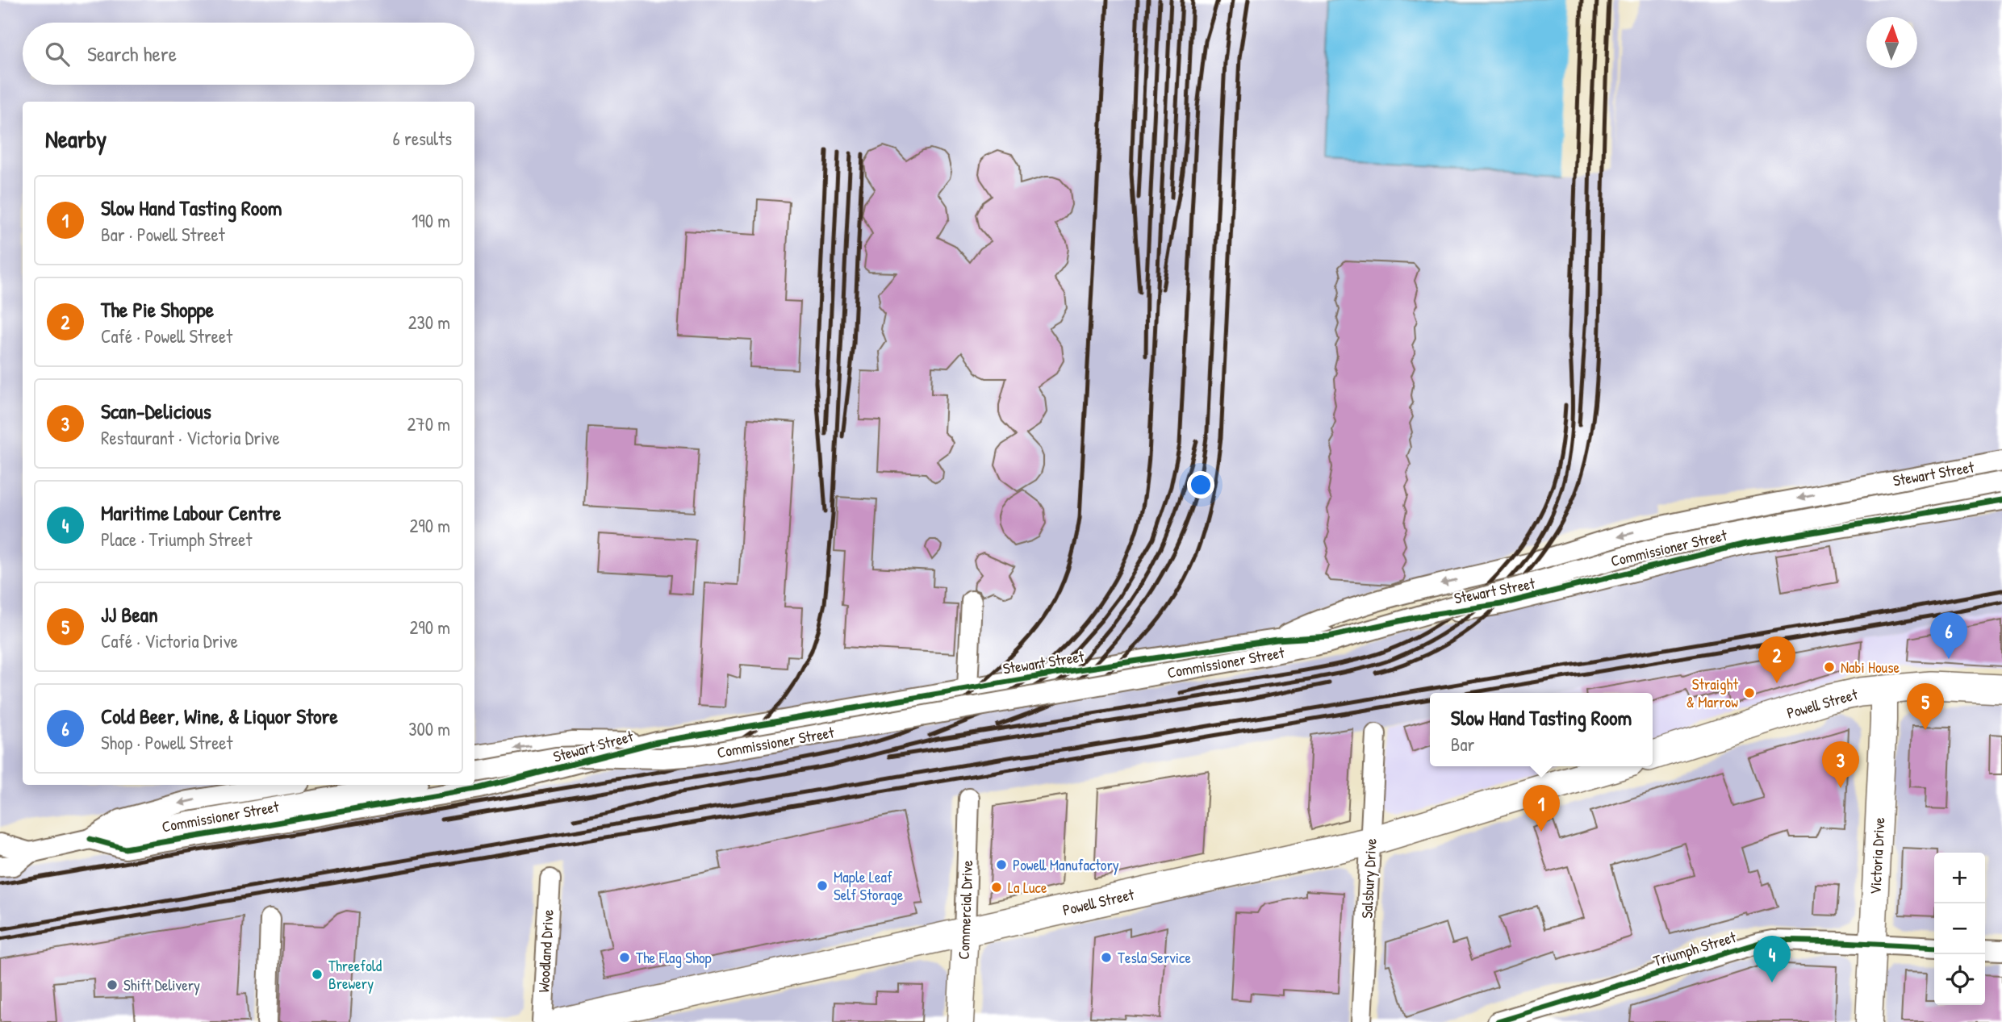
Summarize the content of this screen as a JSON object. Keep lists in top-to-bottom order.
{
  "streets": {
    "main road": ["Powell Street"],
    "street": [
      "Stewart Street",
      "Commissioner Street",
      "Victoria Drive",
      "Salsbury Drive",
      "Commercial Drive",
      "Triumph Street",
      "Woodland Drive"
    ]
  },
  "crossings": [
    ["Stewart Street", "Commissioner Street"],
    ["Powell Street", "Victoria Drive"],
    ["Powell Street", "Salsbury Drive"],
    ["Powell Street", "Commercial Drive"],
    ["Victoria Drive", "Triumph Street"]
  ],
  "places": [
    "Nabi House",
    "Straight & Marrow",
    "Powell Manufactory",
    "Maple Leaf Self Storage",
    "La Luce",
    "The Flag Shop",
    "Tesla Service",
    "Threefold Brewery",
    "Shift Delivery"
  ],
  "north": "top",
  "page": {
    "search": "Search here",
    "heading": ["Nearby", "6 results"],
    "list": [
      {
        "mark": "1",
        "name": "Slow Hand Tasting Room",
        "note": "Bar · Powell Street",
        "value": "190 m"
      },
      {
        "mark": "2",
        "name": "The Pie Shoppe",
        "note": "Café · Powell Street",
        "value": "230 m"
      },
      {
        "mark": "3",
        "name": "Scan-Delicious",
        "note": "Restaurant · Victoria Drive",
        "value": "270 m"
      },
      {
        "mark": "4",
        "name": "Maritime Labour Centre",
        "note": "Place · Triumph Street",
        "value": "290 m"
      },
      {
        "mark": "5",
        "name": "JJ Bean",
        "note": "Café · Victoria Drive",
        "value": "290 m"
      },
      {
        "mark": "6",
        "name": "Cold Beer, Wine, & Liquor Store",
        "note": "Shop · Powell Street",
        "value": "300 m"
      }
    ],
    "pins": [
      "6",
      "2",
      "5",
      "3",
      "1",
      "4"
    ],
    "popup": ["Slow Hand Tasting Room", "Bar"],
    "map_buttons": ["+", "−"]
  }
}
